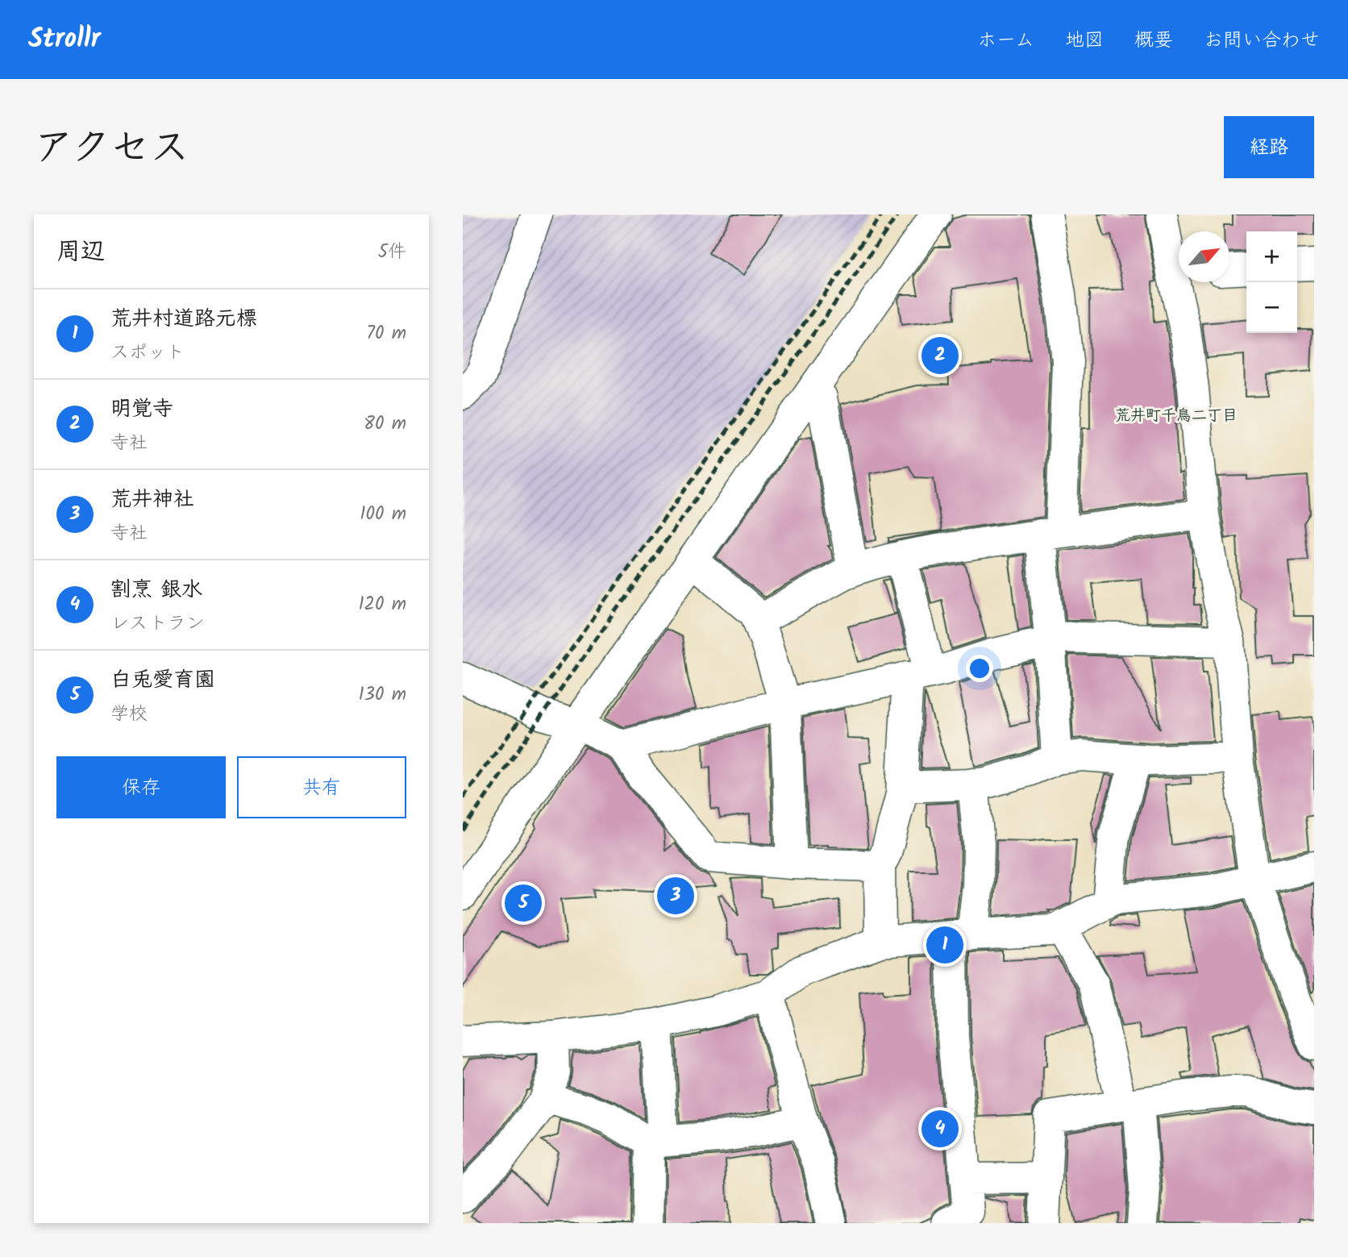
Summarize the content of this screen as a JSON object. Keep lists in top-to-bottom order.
{
  "districts": ["荒井町千鳥二丁目"],
  "north": "top right",
  "page": {
    "header": "Strollr",
    "nav": [
      "ホーム",
      "地図",
      "概要",
      "お問い合わせ"
    ],
    "title": "アクセス",
    "buttons": [
      "経路",
      ["保存", "共有"]
    ],
    "heading": ["周辺", "5件"],
    "map_buttons": ["+", "−"],
    "list": [
      {
        "mark": "1",
        "name": "荒井村道路元標",
        "note": "スポット",
        "value": "70 m"
      },
      {
        "mark": "2",
        "name": "明覚寺",
        "note": "寺社",
        "value": "80 m"
      },
      {
        "mark": "3",
        "name": "荒井神社",
        "note": "寺社",
        "value": "100 m"
      },
      {
        "mark": "4",
        "name": "割烹 銀水",
        "note": "レストラン",
        "value": "120 m"
      },
      {
        "mark": "5",
        "name": "白兎愛育園",
        "note": "学校",
        "value": "130 m"
      }
    ],
    "pins": [
      "2",
      "3",
      "5",
      "1",
      "4"
    ]
  }
}
